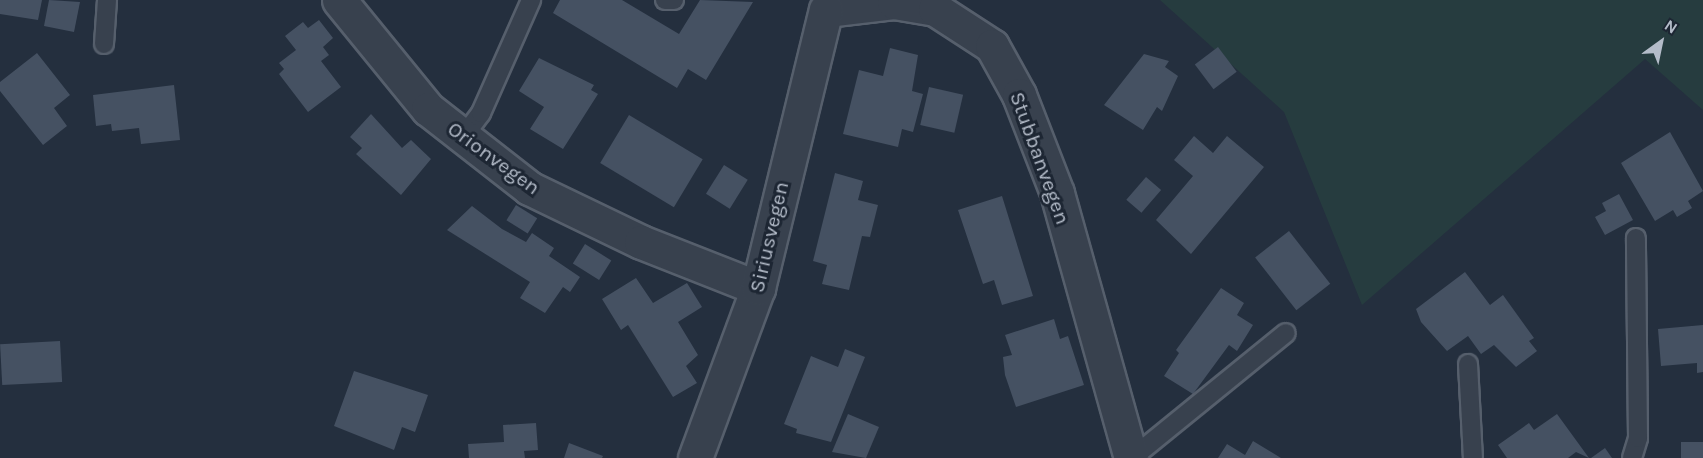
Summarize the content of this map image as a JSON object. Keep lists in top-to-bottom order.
{
  "streets": {
    "street": ["Orionvegen", "Stubbanvegen", "Siriusvegen"]
  },
  "crossings": [
    ["Orionvegen", "Siriusvegen"],
    ["Stubbanvegen", "Siriusvegen"]
  ],
  "north": "top right"
}
